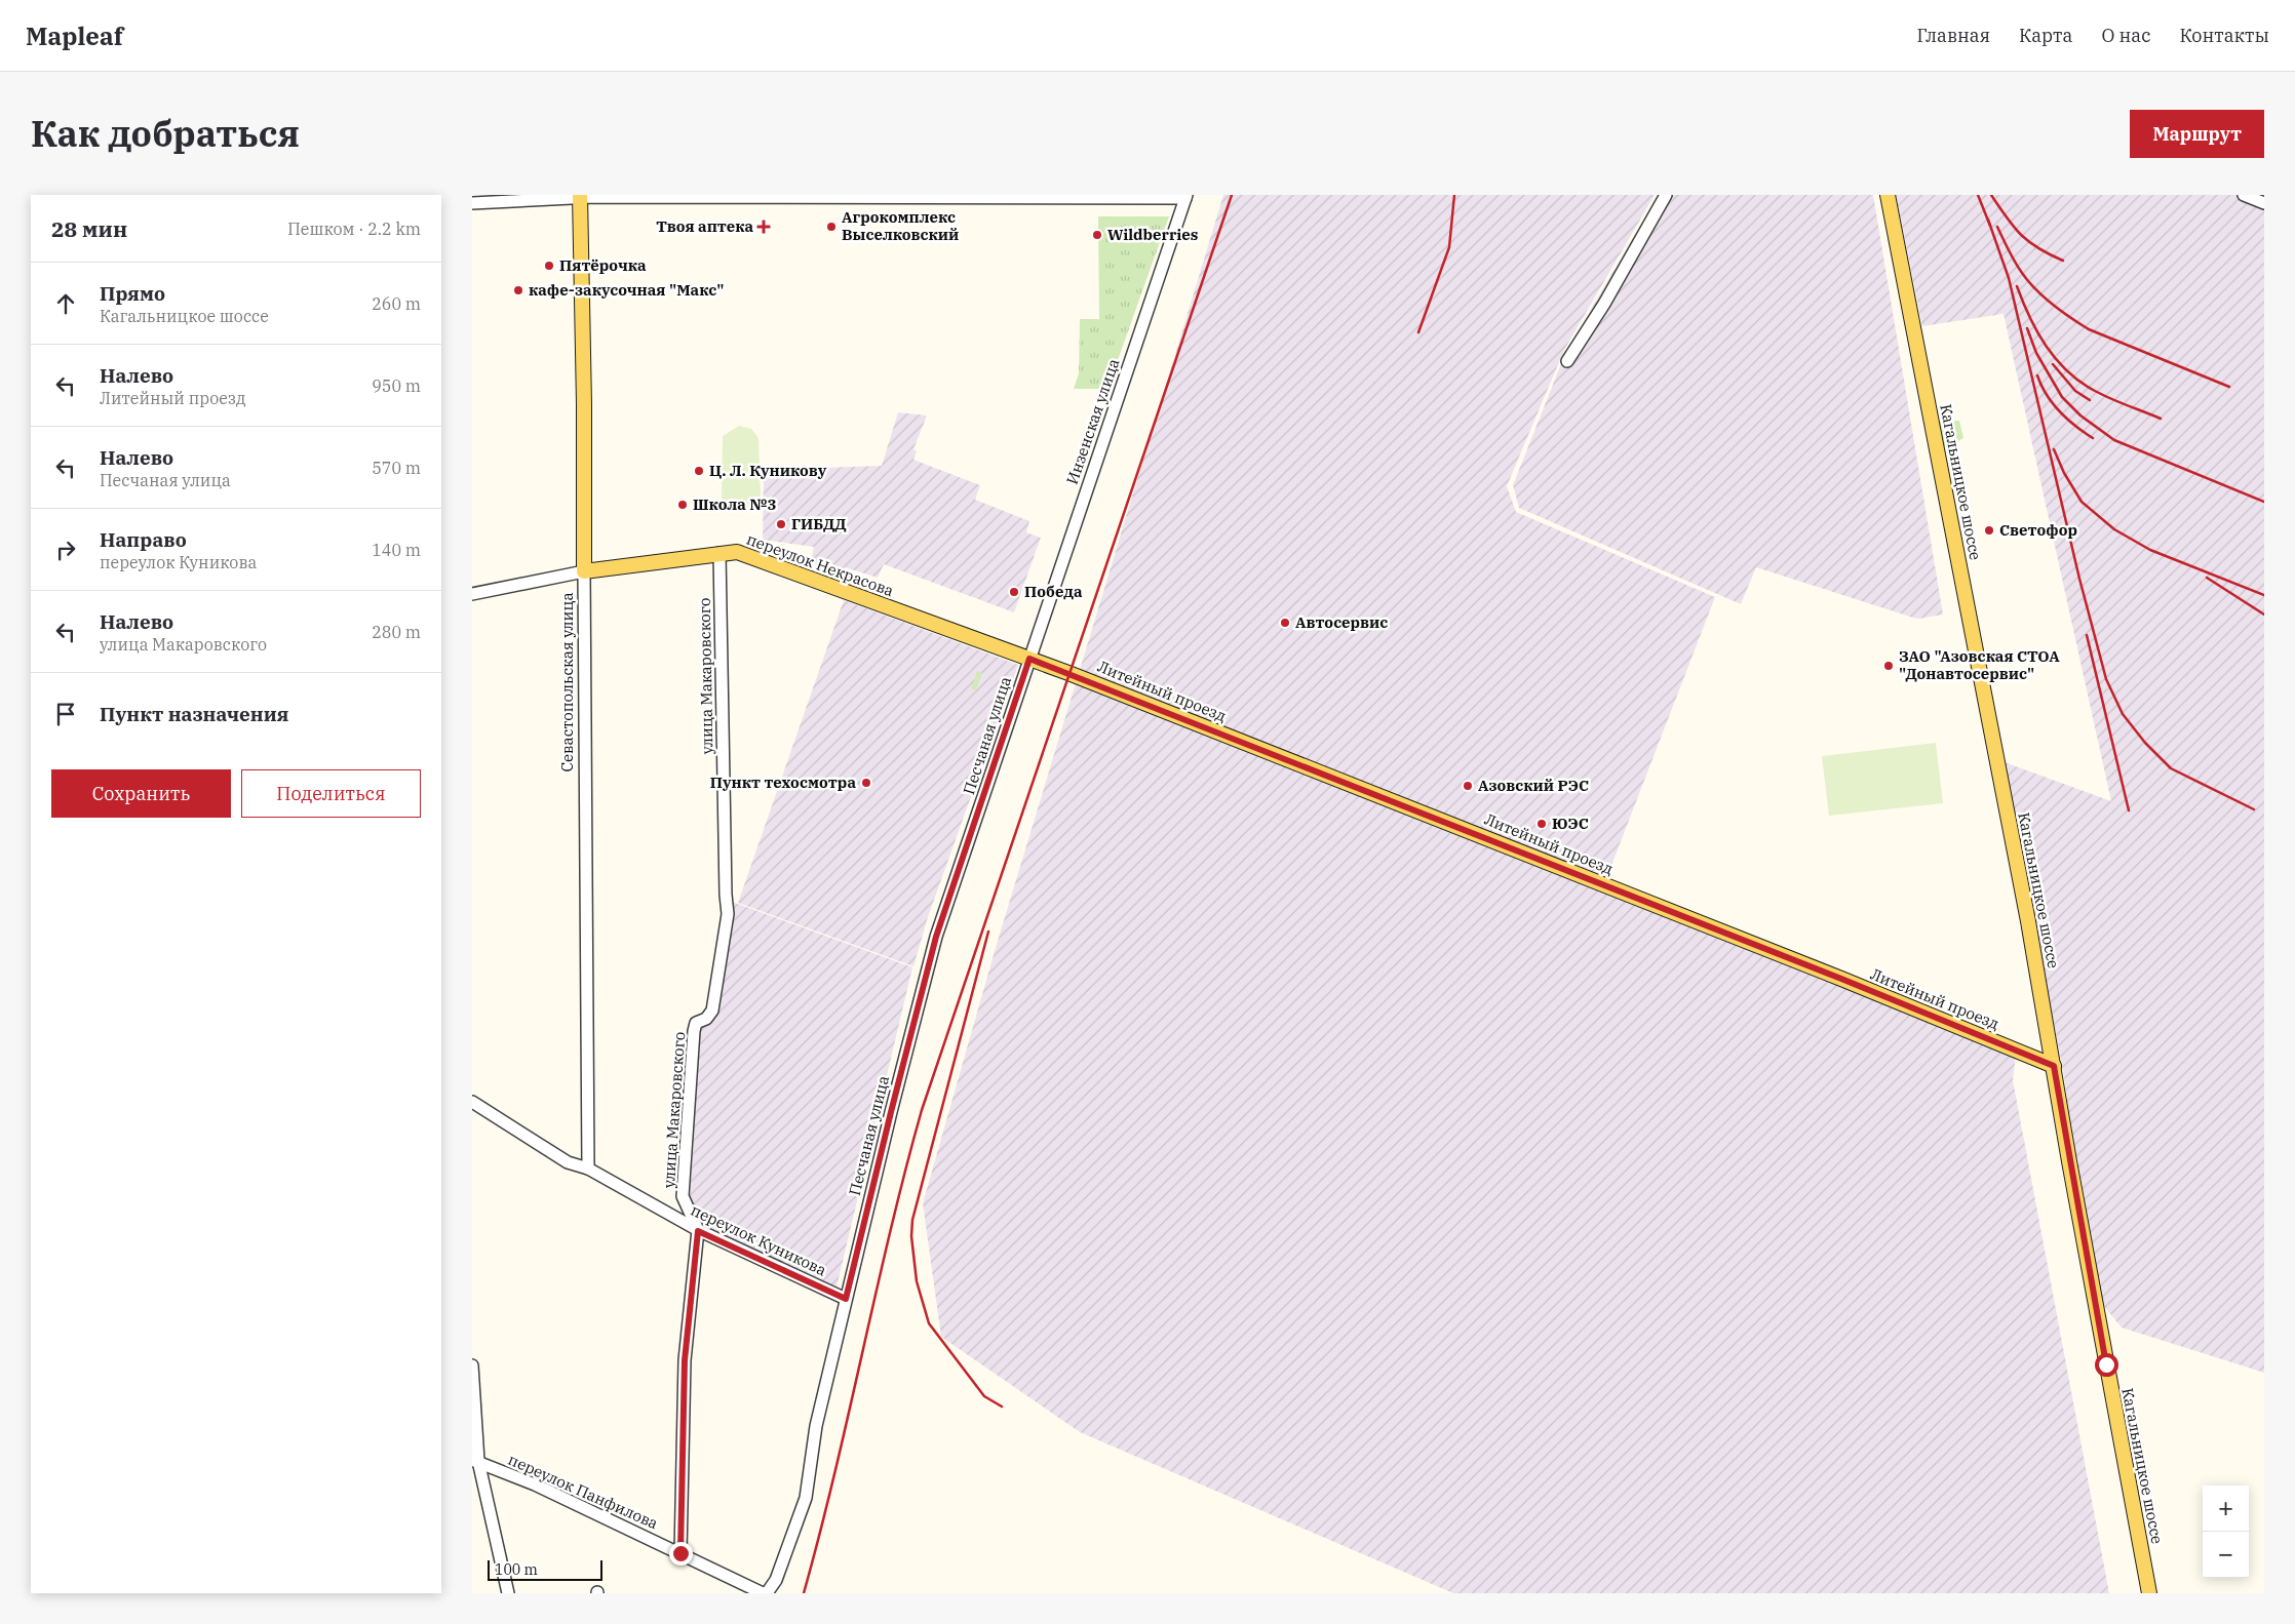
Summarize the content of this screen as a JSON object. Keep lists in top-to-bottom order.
{
  "streets": {
    "main road": [
      "Кагальницкое шоссе",
      "переулок Некрасова",
      "Севастопольская улица",
      "Литейный проезд"
    ],
    "street": [
      "Инзенская улица",
      "улица Макаровского",
      "Песчаная улица",
      "переулок Куникова",
      "переулок Панфилова"
    ]
  },
  "crossings": [
    ["Инзенская улица", "переулок Некрасова"],
    ["Инзенская улица", "Литейный проезд"],
    ["Инзенская улица", "Песчаная улица"],
    ["Кагальницкое шоссе", "Литейный проезд"],
    ["переулок Некрасова", "улица Макаровского"],
    ["переулок Некрасова", "Севастопольская улица"],
    ["переулок Некрасова", "Литейный проезд"],
    ["переулок Некрасова", "Песчаная улица"],
    ["улица Макаровского", "переулок Куникова"],
    ["улица Макаровского", "переулок Панфилова"],
    ["Севастопольская улица", "переулок Куникова"],
    ["Литейный проезд", "Песчаная улица"],
    ["Песчаная улица", "переулок Куникова"],
    ["Песчаная улица", "переулок Панфилова"]
  ],
  "places": {
    "health": ["Твоя аптека"],
    "other": [
      "Агрокомплекс Выселковский",
      "Wildberries",
      "Пятёрочка",
      "кафе-закусочная \"Макс\"",
      "Ц. Л. Куникову",
      "Школа №3",
      "ГИБДД",
      "Светофор",
      "Победа",
      "Автосервис",
      "ЗАО \"Азовская СТОА \"Донавтосервис\"",
      "Пункт техосмотра",
      "Азовский РЭС",
      "ЮЭС"
    ]
  },
  "scale_bar": "100 m",
  "page": {
    "header": "Mapleaf",
    "nav": [
      "Главная",
      "Карта",
      "О нас",
      "Контакты"
    ],
    "title": "Как добраться",
    "buttons": [
      "Маршрут",
      ["Сохранить", "Поделиться"]
    ],
    "heading": ["28 мин", "Пешком · 2.2 km"],
    "list": [
      ["Прямо", "Кагальницкое шоссе", "260 m"],
      ["Налево", "Литейный проезд", "950 m"],
      ["Налево", "Песчаная улица", "570 m"],
      ["Направо", "переулок Куникова", "140 m"],
      ["Налево", "улица Макаровского", "280 m"],
      "Пункт назначения"
    ],
    "map_buttons": ["+", "−"],
    "scale": "100 m"
  }
}
